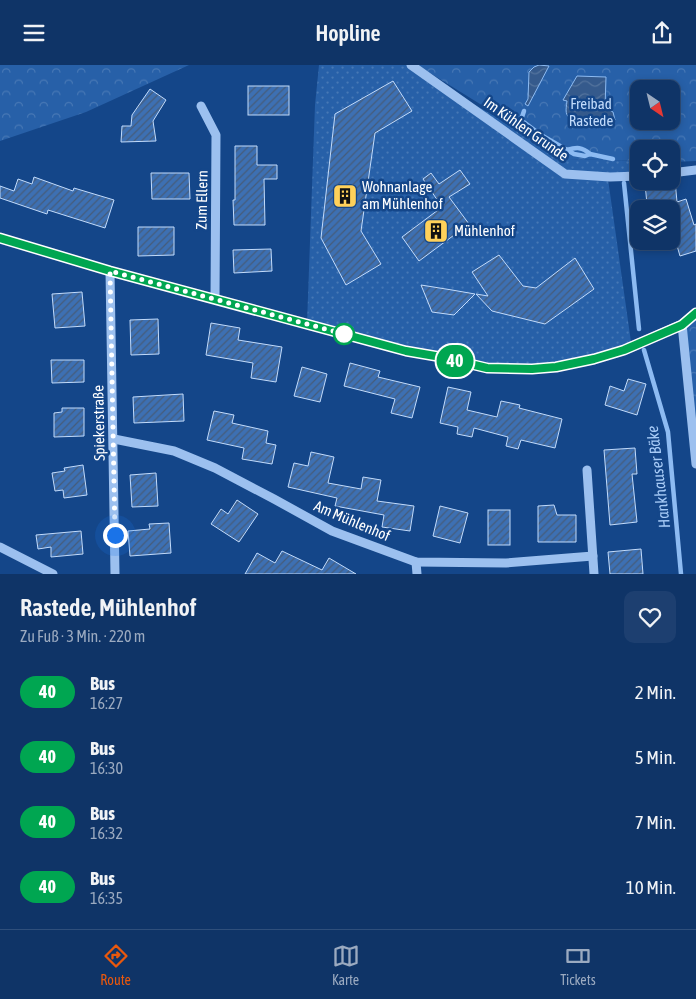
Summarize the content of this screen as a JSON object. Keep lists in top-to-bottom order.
{
  "streets": {
    "street": [
      "Im Kühlen Grunde",
      "Zum Ellern",
      "Spiekerstraße",
      "Am Mühlenhof"
    ]
  },
  "crossings": [
    ["Spiekerstraße", "Am Mühlenhof"]
  ],
  "water": ["Hankhauser Bäke"],
  "parks": ["Freibad Rastede"],
  "places": {
    "building": ["Wohnanlage am Mühlenhof", "Mühlenhof"]
  },
  "lines": ["bus line 40"],
  "north": "bottom right",
  "page": {
    "header": "Hopline",
    "on_map": "40",
    "heading": ["Rastede, Mühlenhof", "Zu Fuß · 3 Min. · 220 m"],
    "list": [
      {
        "mark": "40",
        "name": "Bus",
        "note": "16:27",
        "value": "2 Min."
      },
      {
        "mark": "40",
        "name": "Bus",
        "note": "16:30",
        "value": "5 Min."
      },
      {
        "mark": "40",
        "name": "Bus",
        "note": "16:32",
        "value": "7 Min."
      },
      {
        "mark": "40",
        "name": "Bus",
        "note": "16:35",
        "value": "10 Min."
      }
    ],
    "tabs": ["Route", "Karte", "Tickets"]
  }
}
